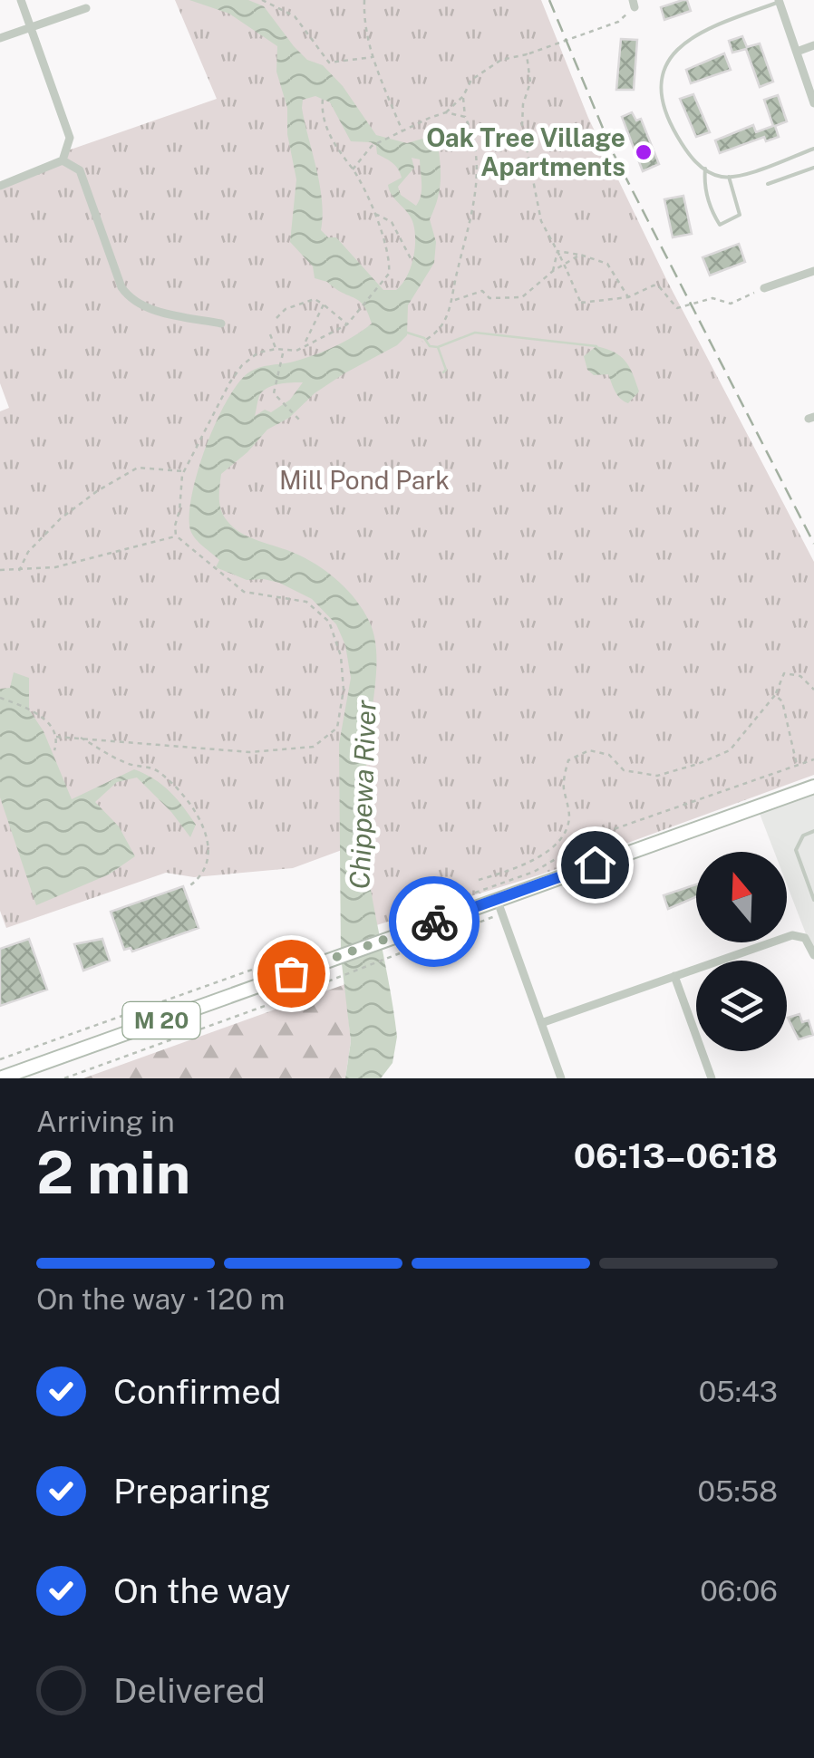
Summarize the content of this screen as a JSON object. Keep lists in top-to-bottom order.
{
  "streets": {
    "main road": ["M 20"]
  },
  "water": ["Chippewa River"],
  "parks": ["Mill Pond Park"],
  "places": ["Oak Tree Village Apartments"],
  "north": "top",
  "page": {
    "heading": ["2 min", "Arriving in", "06:13–06:18"],
    "bar": "On the way · 120 m",
    "list": [
      ["Confirmed", "05:43"],
      ["Preparing", "05:58"],
      ["On the way", "06:06"],
      "Delivered"
    ]
  }
}
